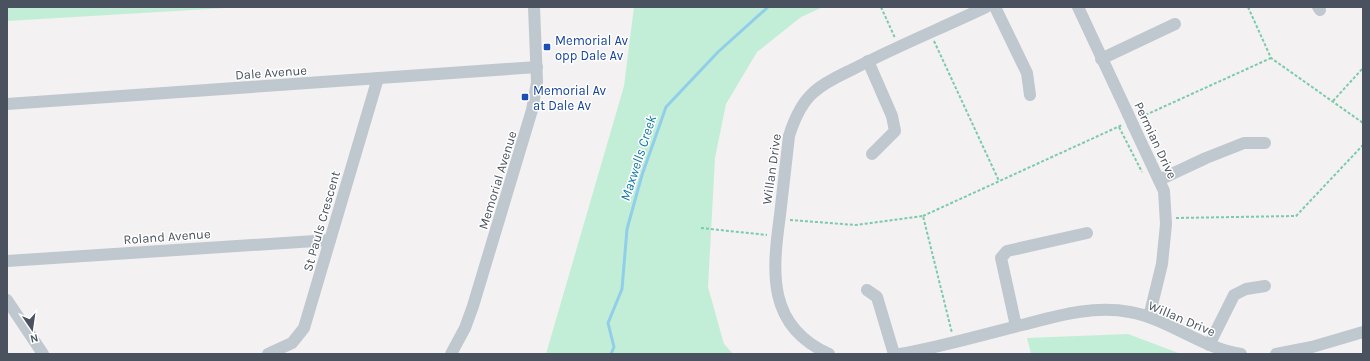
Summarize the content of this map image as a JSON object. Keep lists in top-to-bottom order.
{
  "streets": {
    "street": [
      "Dale Avenue",
      "Permian Drive",
      "Willan Drive",
      "Memorial Avenue",
      "St Pauls Crescent",
      "Roland Avenue"
    ]
  },
  "crossings": [
    ["Dale Avenue", "Memorial Avenue"],
    ["Dale Avenue", "St Pauls Crescent"],
    ["Permian Drive", "Willan Drive"],
    ["St Pauls Crescent", "Roland Avenue"]
  ],
  "water": ["Maxwells Creek"],
  "places": {
    "transit": ["Memorial Av opp Dale Av", "Memorial Av at Dale Av"]
  },
  "north": "bottom"
}
